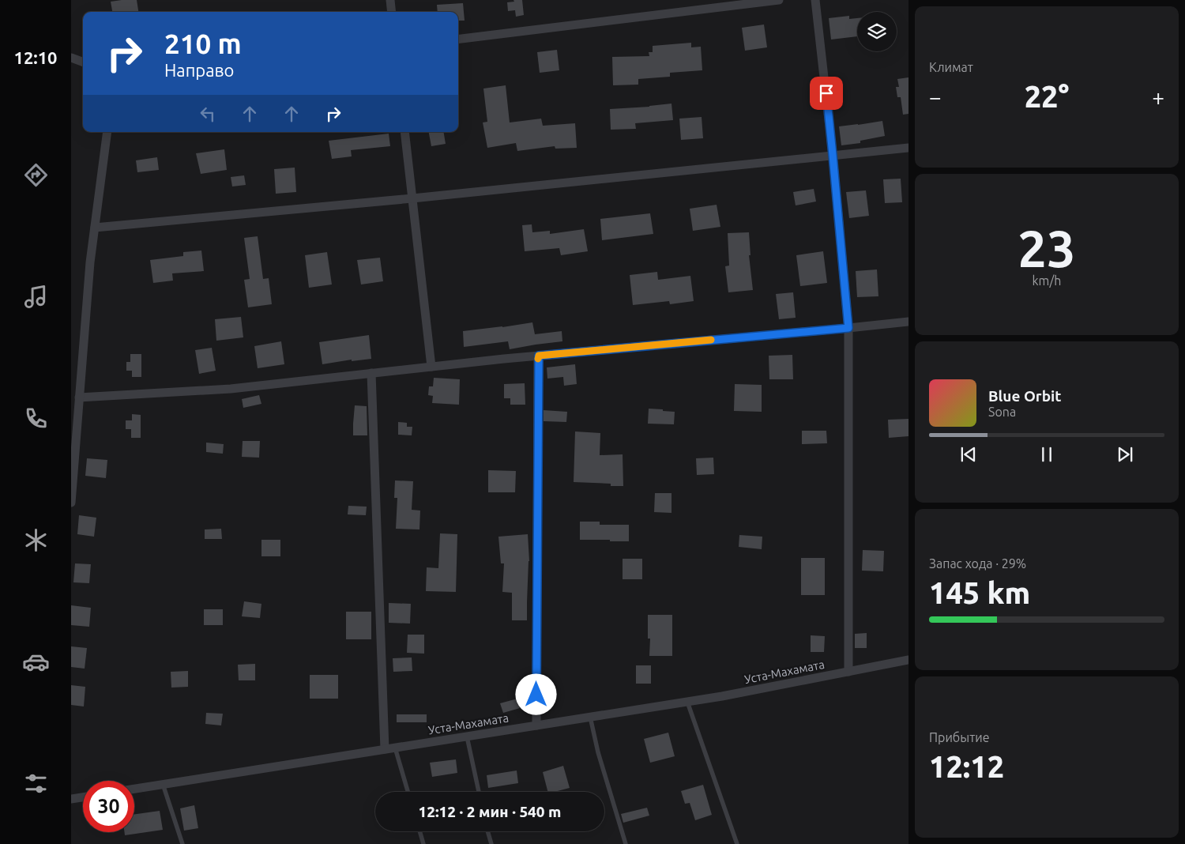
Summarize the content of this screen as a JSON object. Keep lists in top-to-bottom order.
{
  "streets": {
    "street": ["Уста-Махамата"]
  },
  "page": {
    "tabs": "12:10",
    "tile": [
      "Климат",
      ["23", "km/h"],
      ["Запас хода · 29%", "145 km"],
      ["Прибытие", "12:12"]
    ],
    "turn": ["210 m", "Направо"],
    "heat": ["−", "22°", "+"],
    "song": ["Blue Orbit", "Sona"],
    "limit": "30",
    "trip": "12:12 · 2 мин · 540 m"
  }
}
